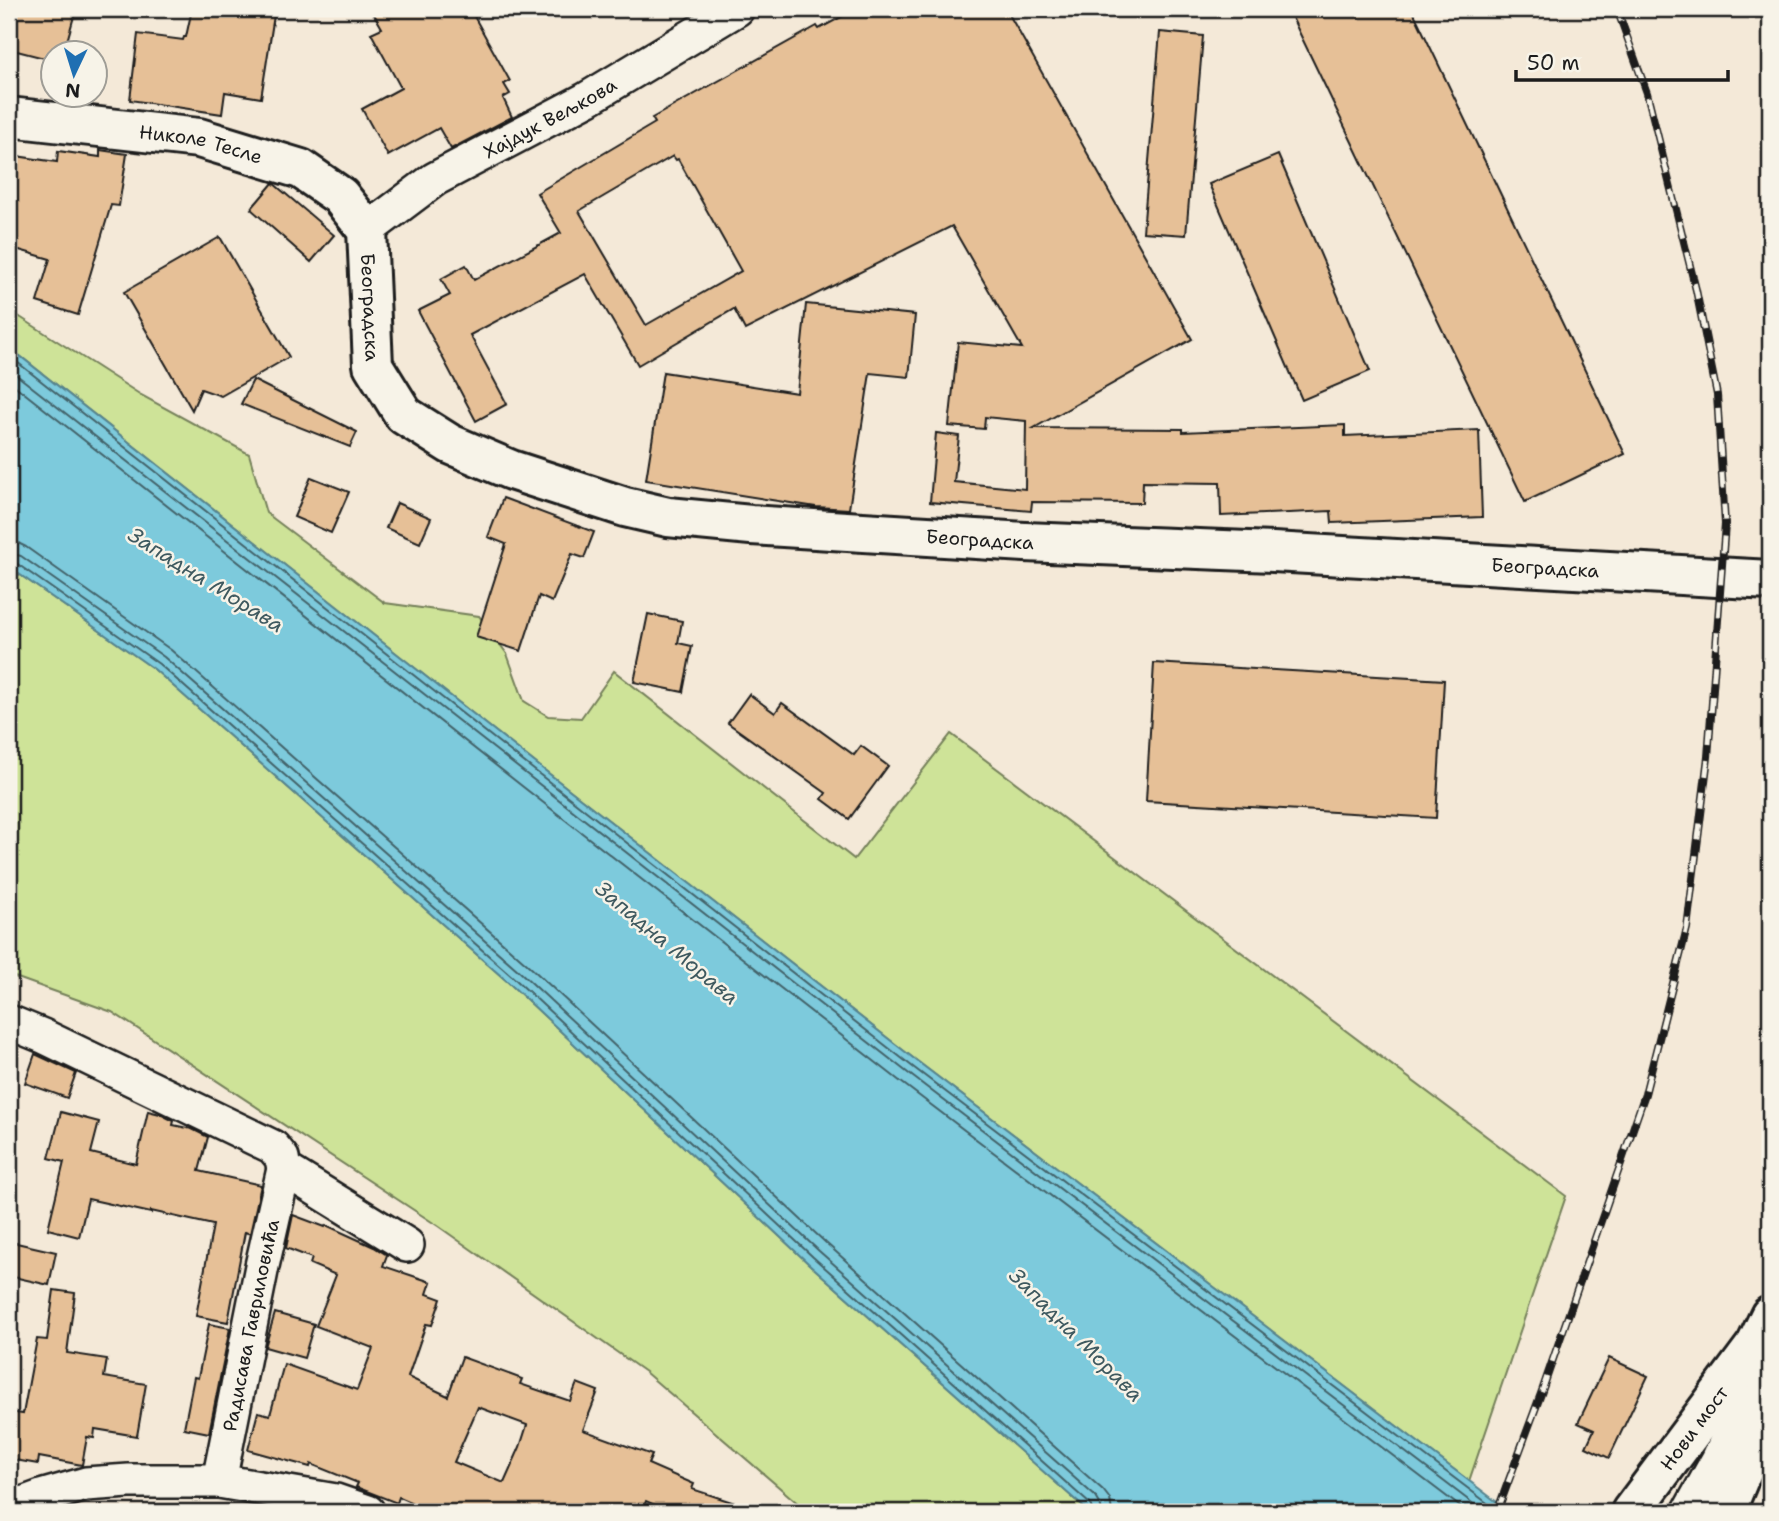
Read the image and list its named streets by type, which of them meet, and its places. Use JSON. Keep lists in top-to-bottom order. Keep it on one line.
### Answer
{"streets":{"street":["Хајдук Вељкова","Николе Тесле","Београдска","Радисава Гавриловића","Нови мост"]},"crossings":[["Хајдук Вељкова","Николе Тесле"],["Хајдук Вељкова","Београдска"],["Николе Тесле","Београдска"]],"water":["Западна Морава"],"scale_bar":"50 m","north":"bottom"}
